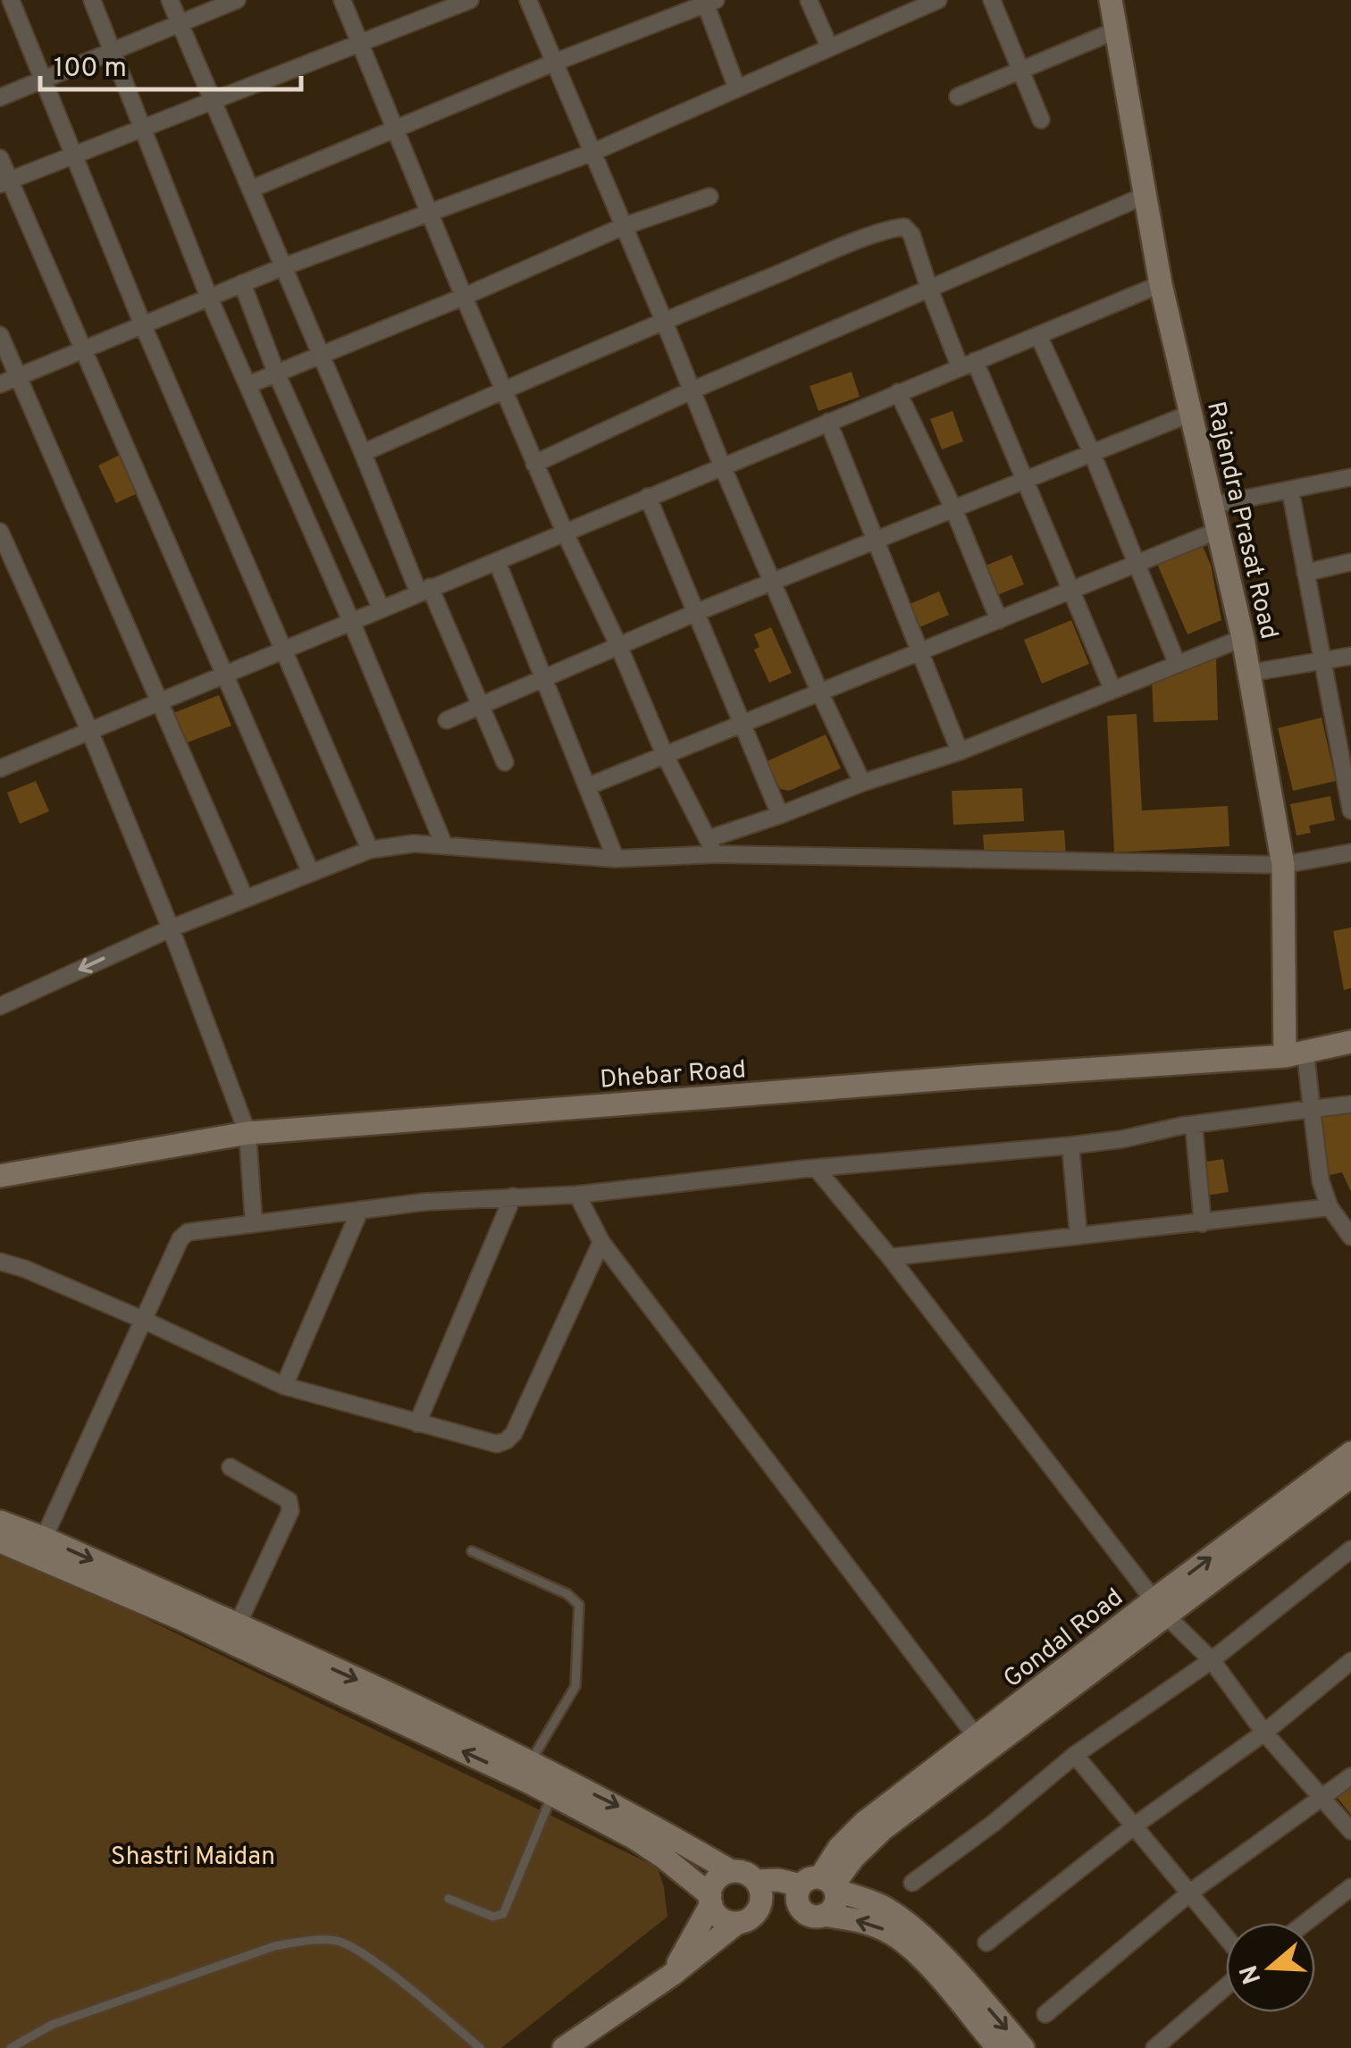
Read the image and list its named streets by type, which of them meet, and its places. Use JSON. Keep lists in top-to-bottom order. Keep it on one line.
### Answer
{"streets":{"main road":["Rajendra Prasat Road","Dhebar Road","Gondal Road"]},"crossings":[["Rajendra Prasat Road","Dhebar Road"]],"parks":["Shastri Maidan"],"scale_bar":"100 m","north":"left"}
